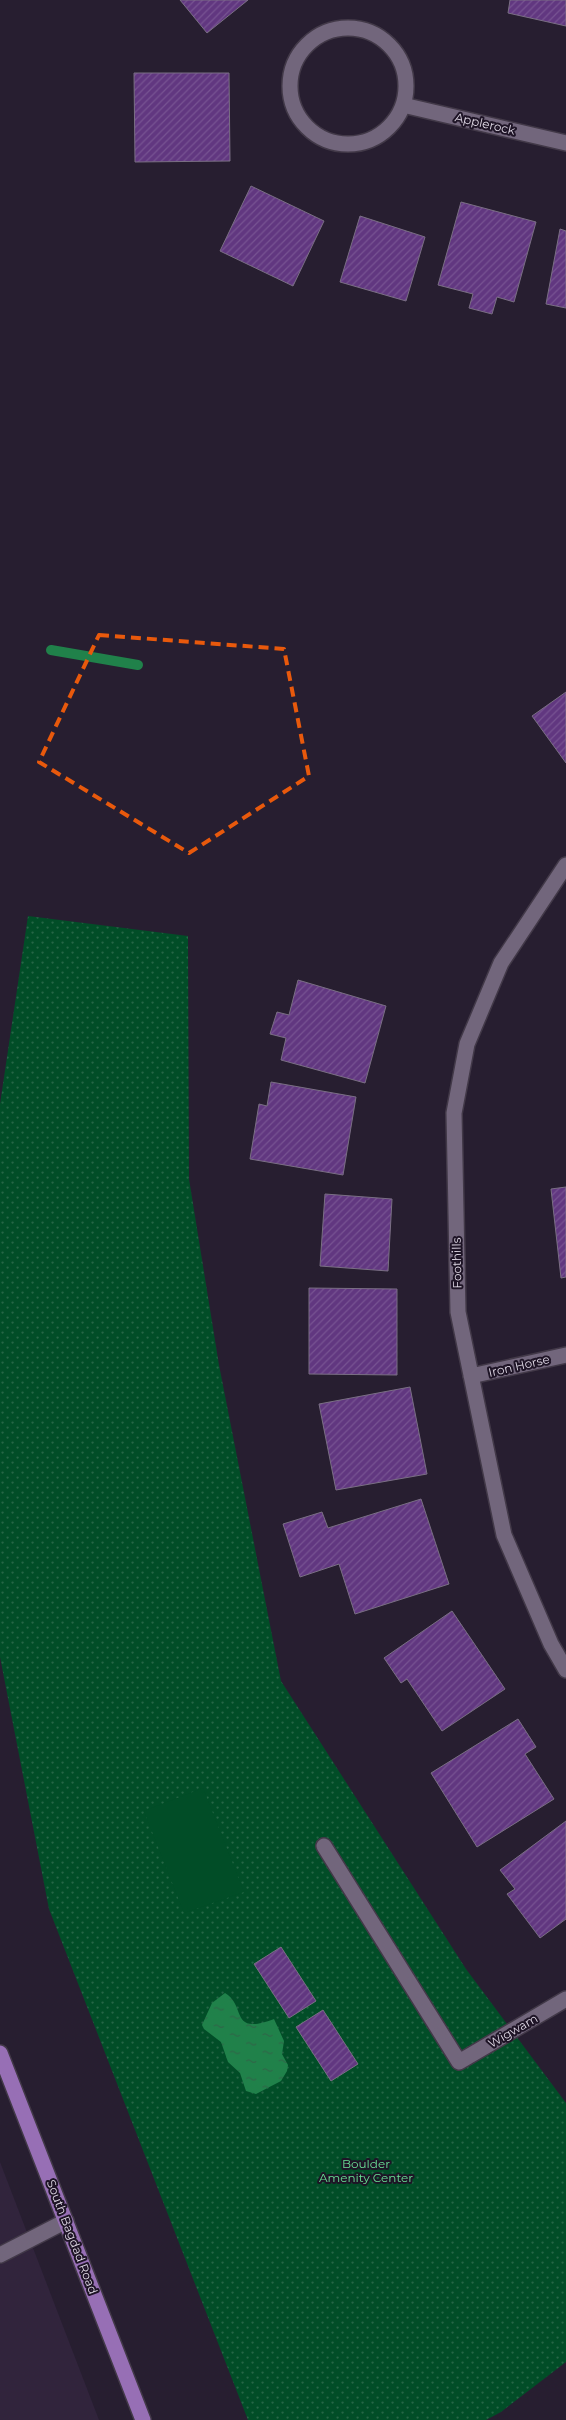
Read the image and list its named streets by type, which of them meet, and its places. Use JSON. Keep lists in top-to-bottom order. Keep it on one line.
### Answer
{"streets":{"main road":["South Bagdad Road"],"street":["Applerock","Foothills","Iron Horse","Wigwam"]},"crossings":[["Foothills","Iron Horse"]],"parks":["Boulder Amenity Center"]}
